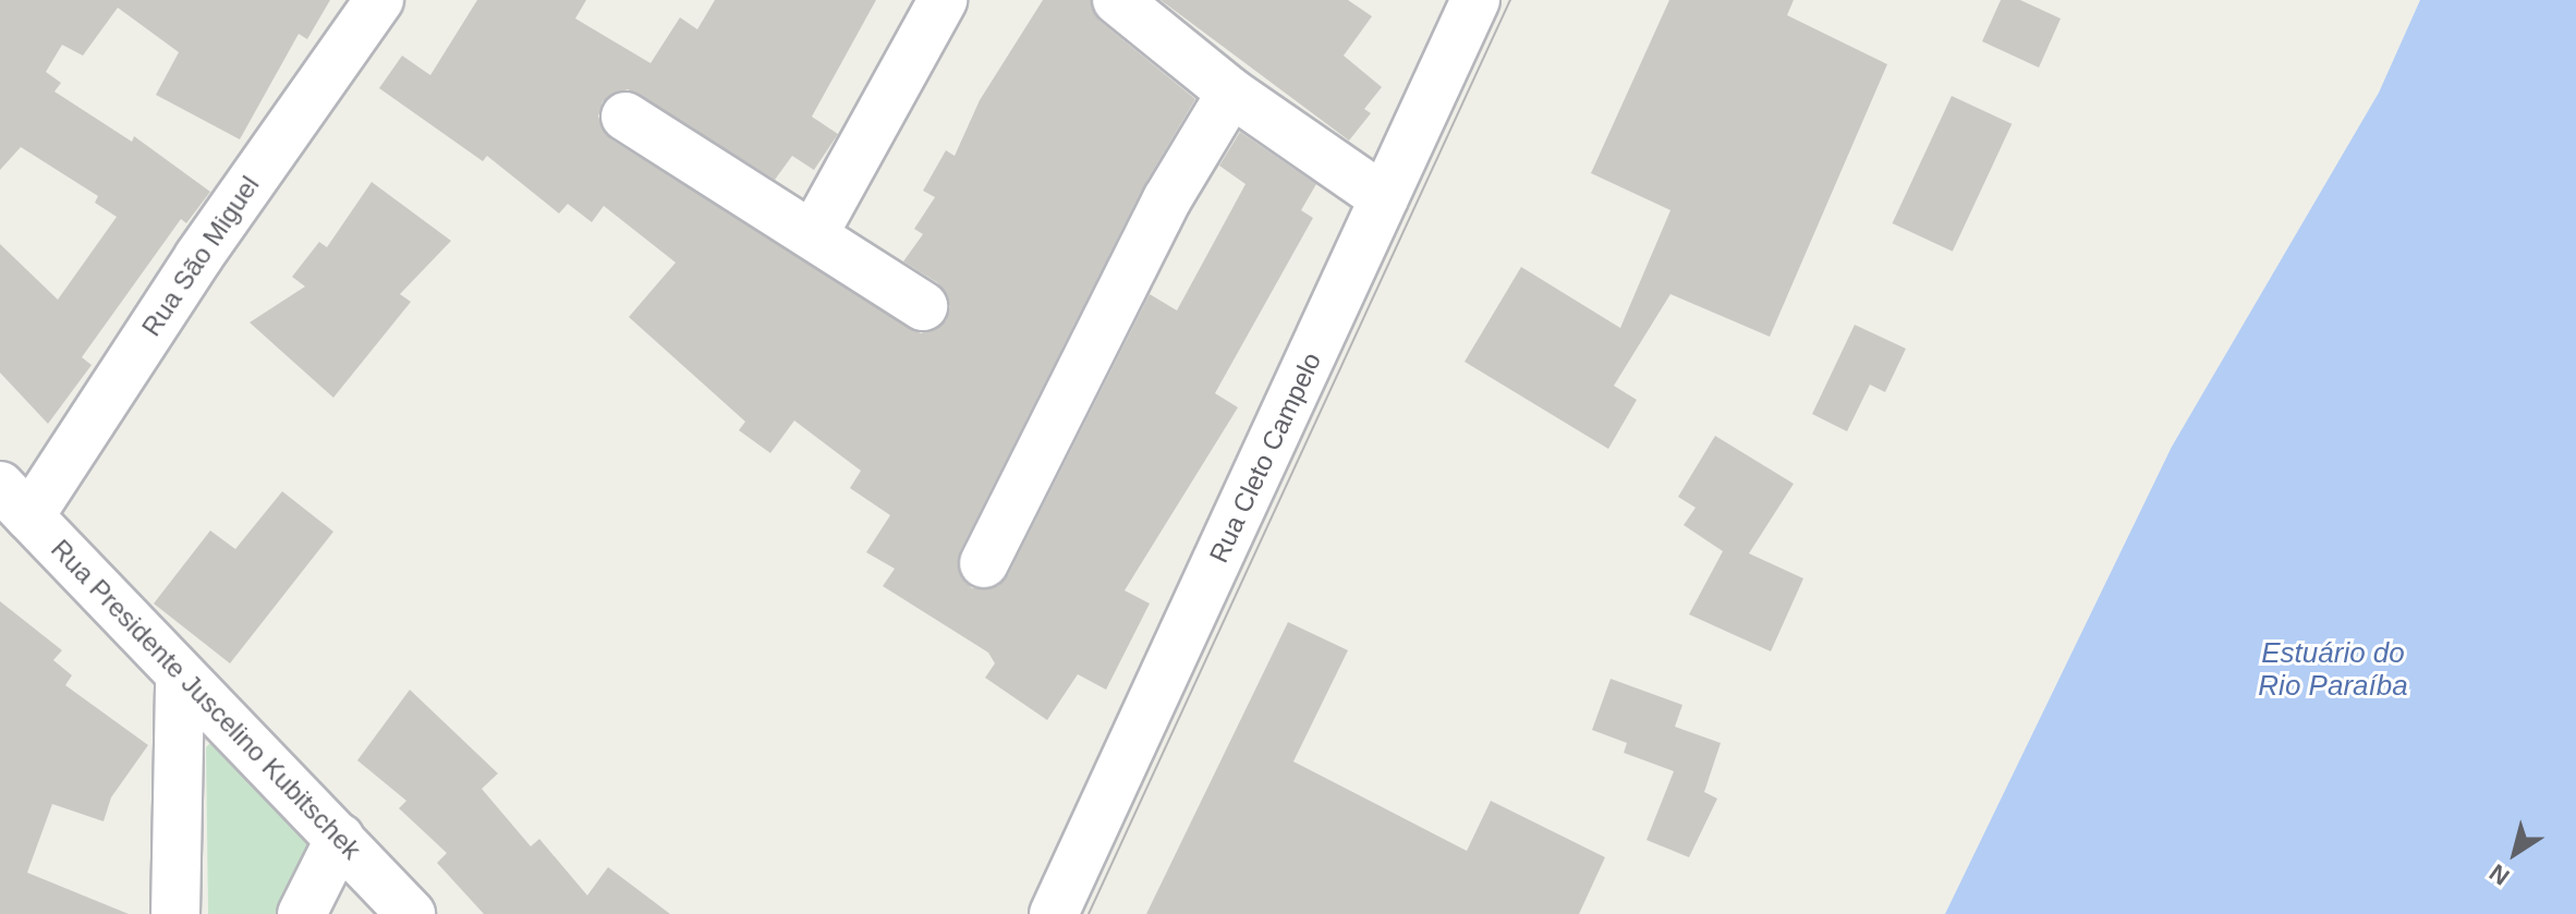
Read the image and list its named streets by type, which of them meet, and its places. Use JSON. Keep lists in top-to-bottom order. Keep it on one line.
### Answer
{"streets":{"street":["Rua São Miguel","Rua Cleto Campelo","Rua Presidente Juscelino Kubitschek"]},"crossings":[["Rua São Miguel","Rua Presidente Juscelino Kubitschek"]],"water":["Estuário do Rio Paraíba"],"north":"bottom left"}
